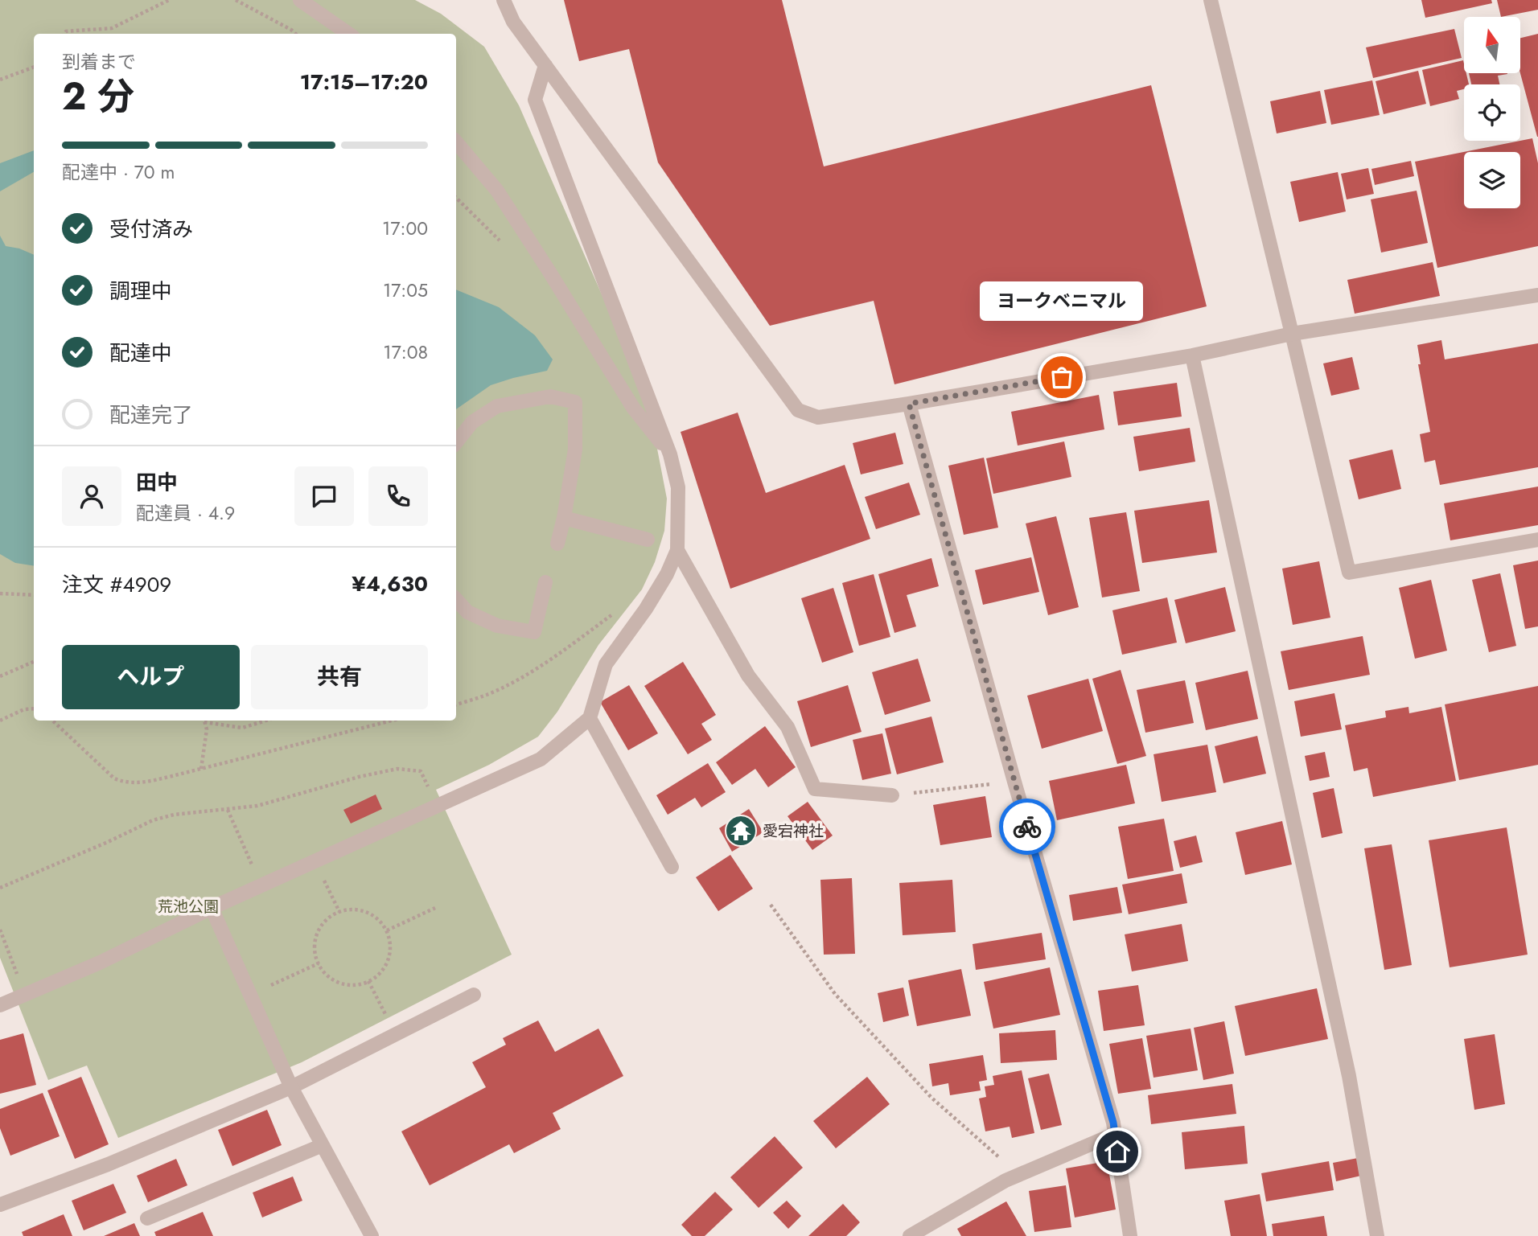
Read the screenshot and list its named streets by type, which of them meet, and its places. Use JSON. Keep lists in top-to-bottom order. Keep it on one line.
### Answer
{"parks":["荒池公園"],"places":{"other":["ヨークベニマル"],"temple":["愛宕神社"]},"north":"top","page":{"heading":["2 分","到着まで","17:15–17:20"],"panel":["田中","配達員 · 4.9","注文 #4909","¥4,630"],"bar":"配達中 · 70 m","list":[["受付済み","17:00"],["調理中","17:05"],["配達中","17:08"],"配達完了"],"bubble":"ヨークベニマル","buttons":["ヘルプ","共有"]}}
